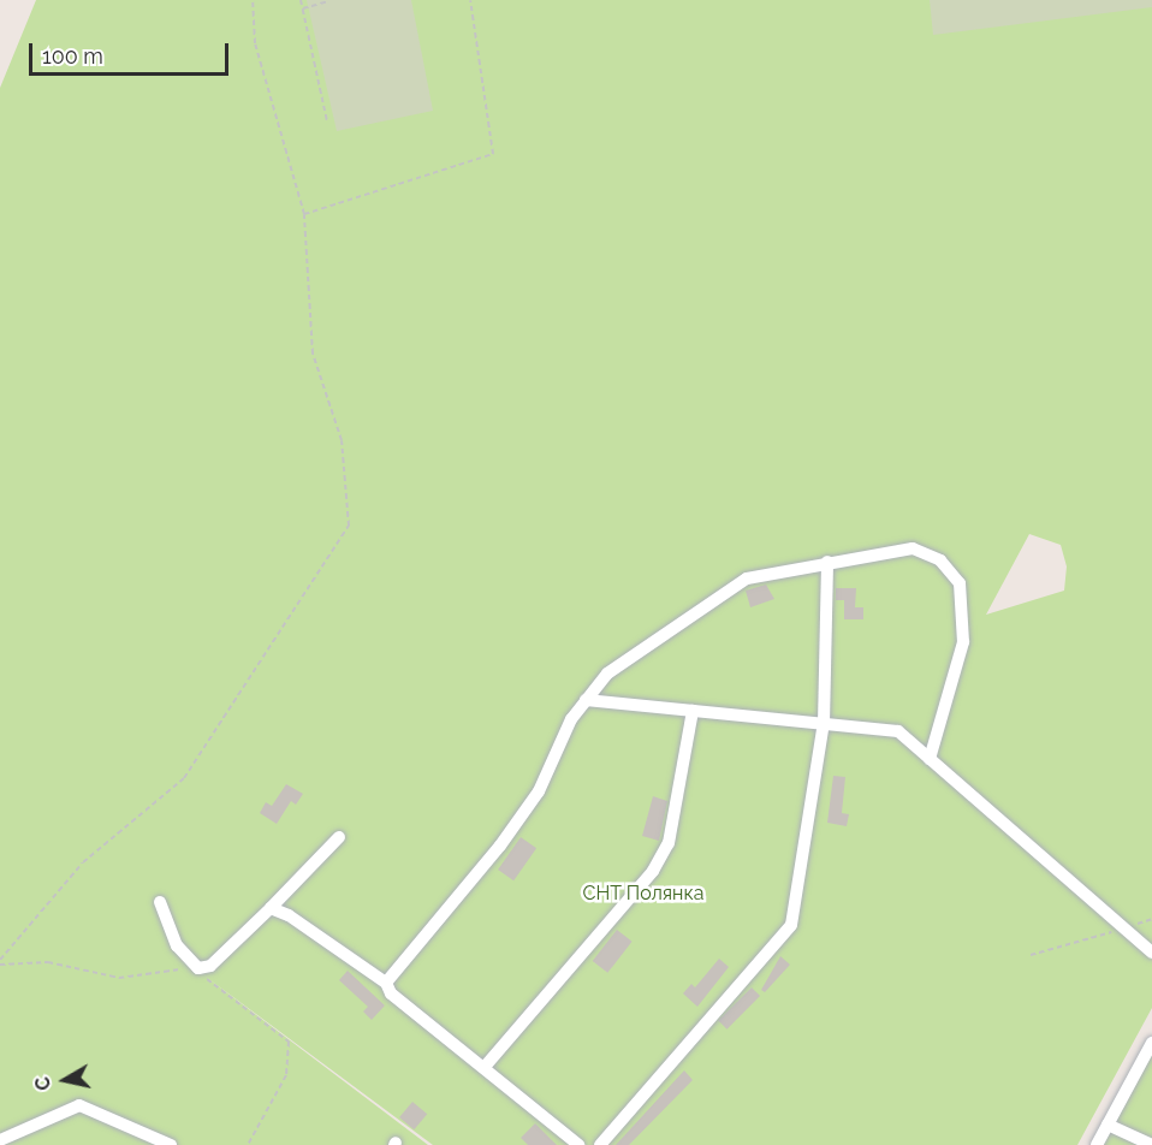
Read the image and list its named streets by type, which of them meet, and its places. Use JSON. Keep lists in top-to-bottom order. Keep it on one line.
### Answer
{"parks":["СНТ Полянка"],"scale_bar":"100 m","north":"left"}
